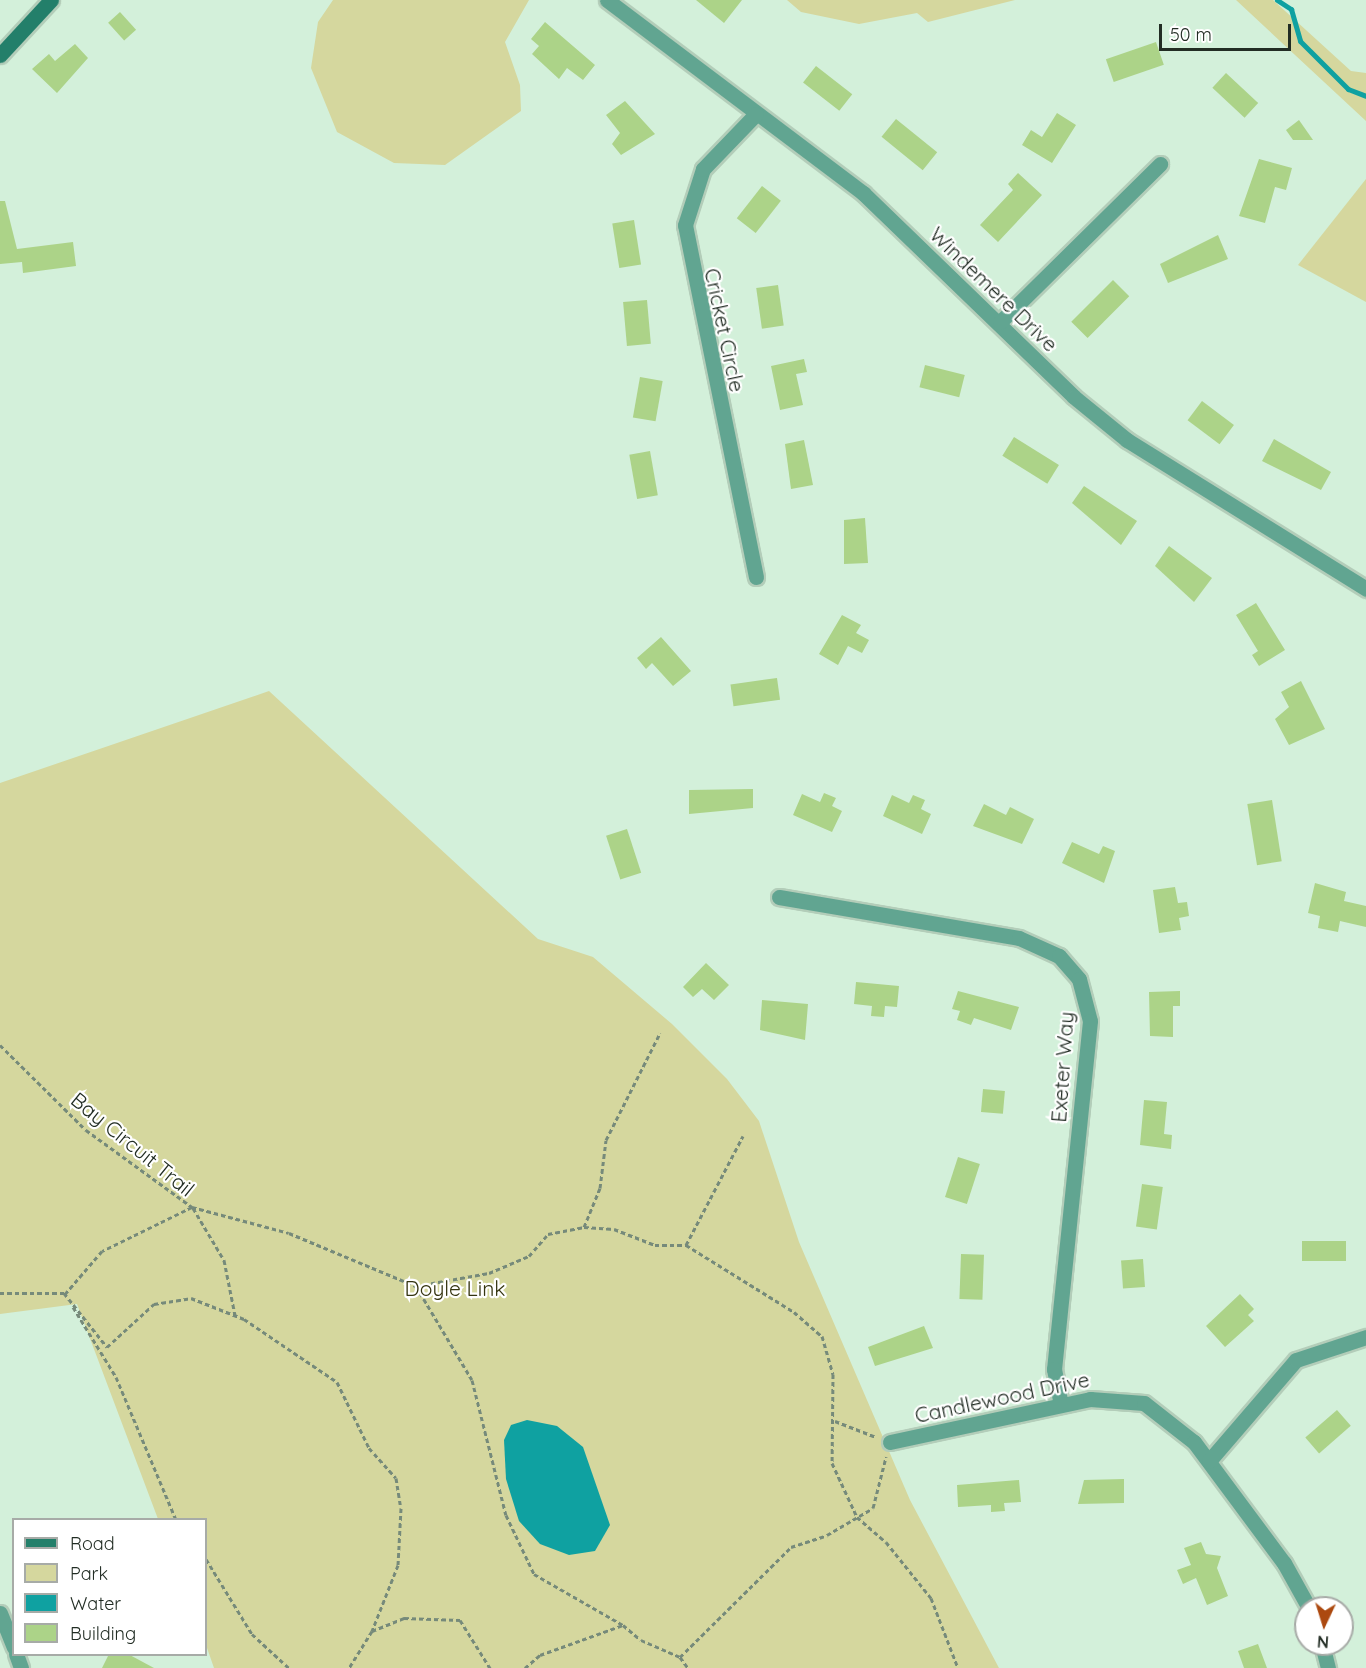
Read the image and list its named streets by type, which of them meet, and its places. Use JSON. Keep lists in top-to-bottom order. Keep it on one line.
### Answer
{"streets":{"street":["Windemere Drive","Cricket Circle","Exeter Way","Candlewood Drive"],"path":["Bay Circuit Trail"]},"crossings":[["Windemere Drive","Cricket Circle"],["Exeter Way","Candlewood Drive"]],"parks":["Doyle Link"],"legend":["Road","Park","Water","Building"],"scale_bar":"50 m","north":"bottom"}
